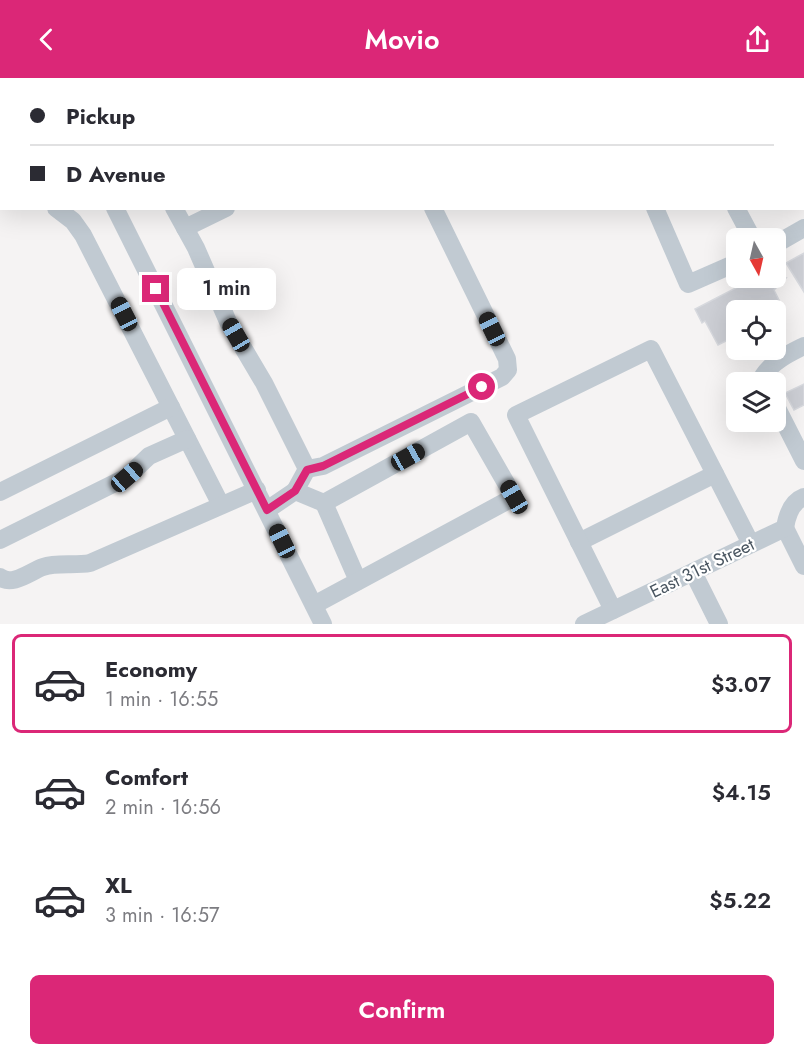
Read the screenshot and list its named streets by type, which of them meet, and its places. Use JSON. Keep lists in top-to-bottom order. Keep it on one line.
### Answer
{"streets":{"street":["East 31st Street"]},"north":"bottom","page":{"header":"Movio","banner":["Pickup","D Avenue"],"bubble":"1 min","list":[{"name":"Economy","note":"1 min · 16:55","value":"$3.07"},{"name":"Comfort","note":"2 min · 16:56","value":"$4.15"},{"name":"XL","note":"3 min · 16:57","value":"$5.22"}],"buttons":"Confirm"}}
